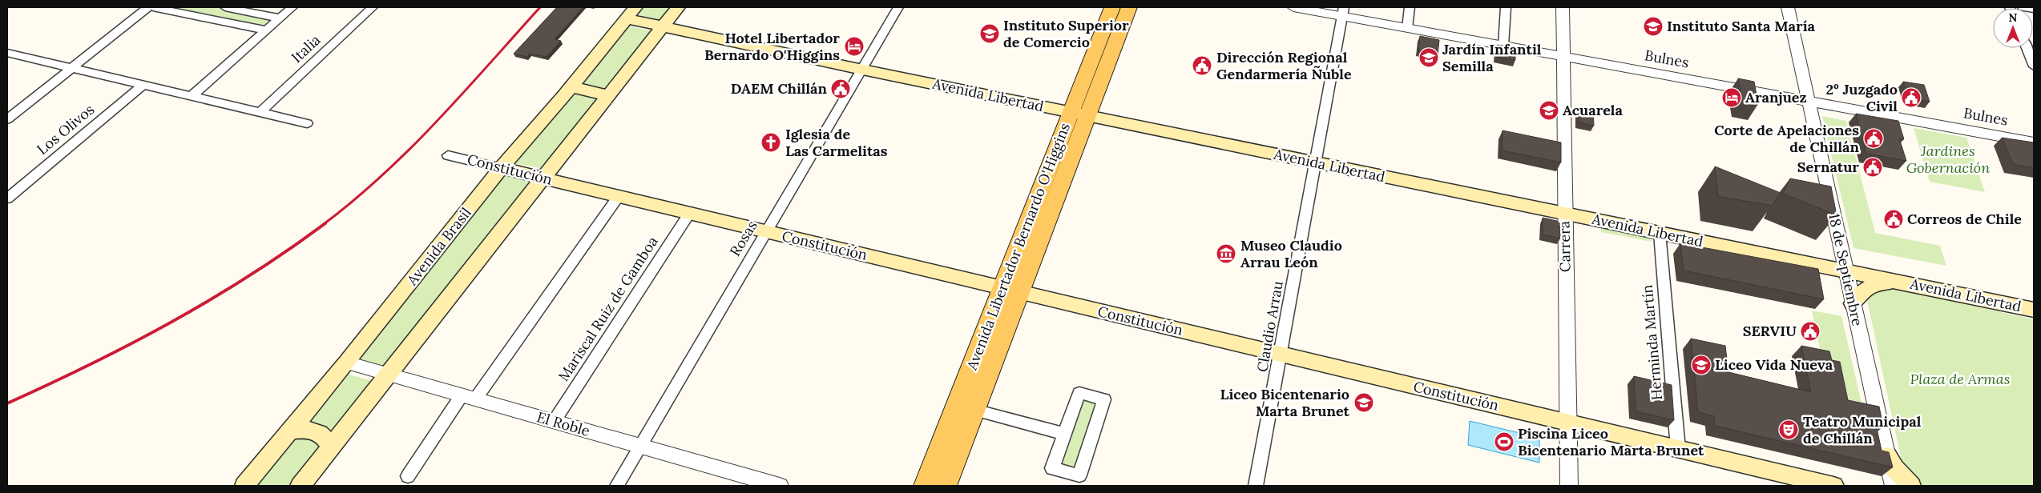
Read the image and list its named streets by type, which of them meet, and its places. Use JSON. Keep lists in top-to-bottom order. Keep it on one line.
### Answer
{"streets":{"main road":["Avenida Libertad","Constitución","Avenida Brasil","Avenida Libertador Bernardo O'Higgins"],"street":["Italia","Bulnes","Los Olivos","Rosas","Carrera","18 de Septiembre","Mariscal Ruiz de Gamboa","Claudio Arrau","Herminda Martín","El Roble"]},"crossings":[["Bulnes","Carrera"],["Bulnes","18 de Septiembre"],["Bulnes","Claudio Arrau"],["Avenida Libertad","Rosas"],["Avenida Libertad","Avenida Brasil"],["Avenida Libertad","Avenida Libertador Bernardo O'Higgins"],["Avenida Libertad","Carrera"],["Avenida Libertad","18 de Septiembre"],["Avenida Libertad","Claudio Arrau"],["Avenida Libertad","Herminda Martín"],["Constitución","Rosas"],["Constitución","Avenida Brasil"],["Constitución","Avenida Libertador Bernardo O'Higgins"],["Constitución","Carrera"],["Constitución","Mariscal Ruiz de Gamboa"],["Constitución","Claudio Arrau"],["Constitución","Herminda Martín"],["Rosas","El Roble"],["Avenida Brasil","El Roble"],["Mariscal Ruiz de Gamboa","El Roble"]],"parks":["Jardines Gobernación","Plaza de Armas"],"places":{"school or university":["Instituto Santa María","Instituto Superior de Comercio","Jardín Infantil Semilla","Acuarela","Liceo Vida Nueva","Liceo Bicentenario Marta Brunet"],"hotel":["Hotel Libertador Bernardo O'Higgins","Aranjuez"],"public building":["Dirección Regional Gendarmería Ñuble","DAEM Chillán","2º Juzgado Civil","Corte de Apelaciones de Chillán","Sernatur","Correos de Chile","SERVIU"],"church":["Iglesia de Las Carmelitas"],"museum":["Museo Claudio Arrau León"],"theatre":["Teatro Municipal de Chillán"],"sports":["Piscina Liceo Bicentenario Marta Brunet"]},"north":"top"}
